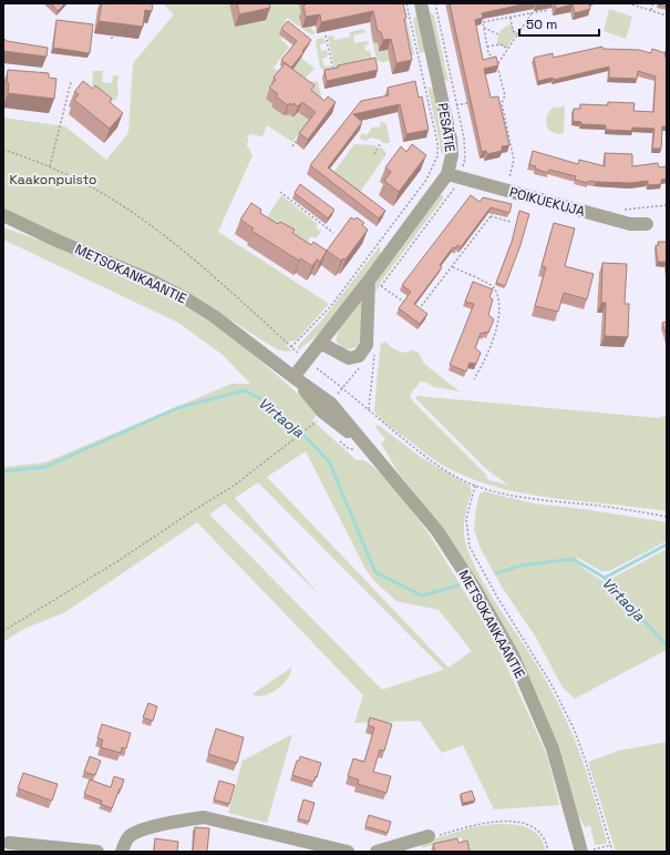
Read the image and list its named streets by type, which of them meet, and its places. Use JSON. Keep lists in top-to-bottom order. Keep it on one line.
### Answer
{"streets":{"street":["PESÄTIE","POIKUEKUJA","METSOKANKAANTIE"]},"crossings":[["PESÄTIE","POIKUEKUJA"],["PESÄTIE","METSOKANKAANTIE"]],"water":["Virtaoja"],"parks":["Kaakonpuisto"],"scale_bar":"50 m"}
